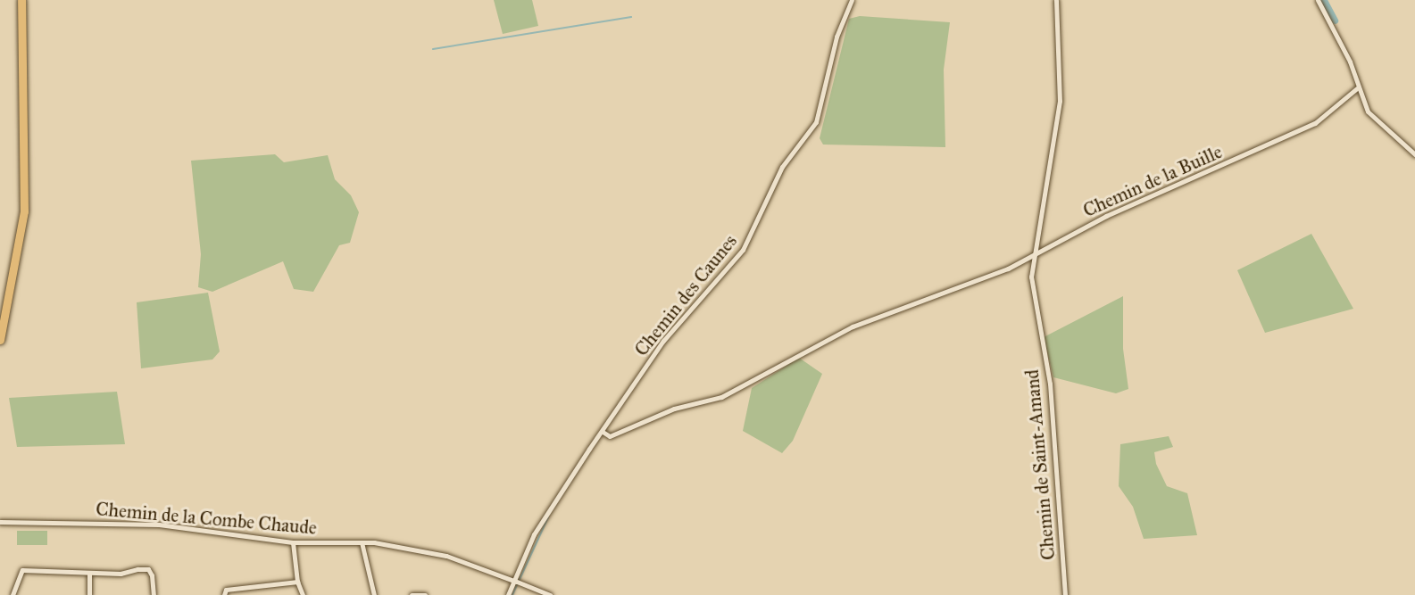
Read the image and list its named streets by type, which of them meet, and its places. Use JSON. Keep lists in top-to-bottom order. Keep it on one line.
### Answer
{"streets":{"street":["Chemin de la Buille","Chemin des Caunes","Chemin de Saint-Amand","Chemin de la Combe Chaude"]},"crossings":[["Chemin de la Buille","Chemin des Caunes"],["Chemin de la Buille","Chemin de Saint-Amand"],["Chemin des Caunes","Chemin de la Combe Chaude"]]}
